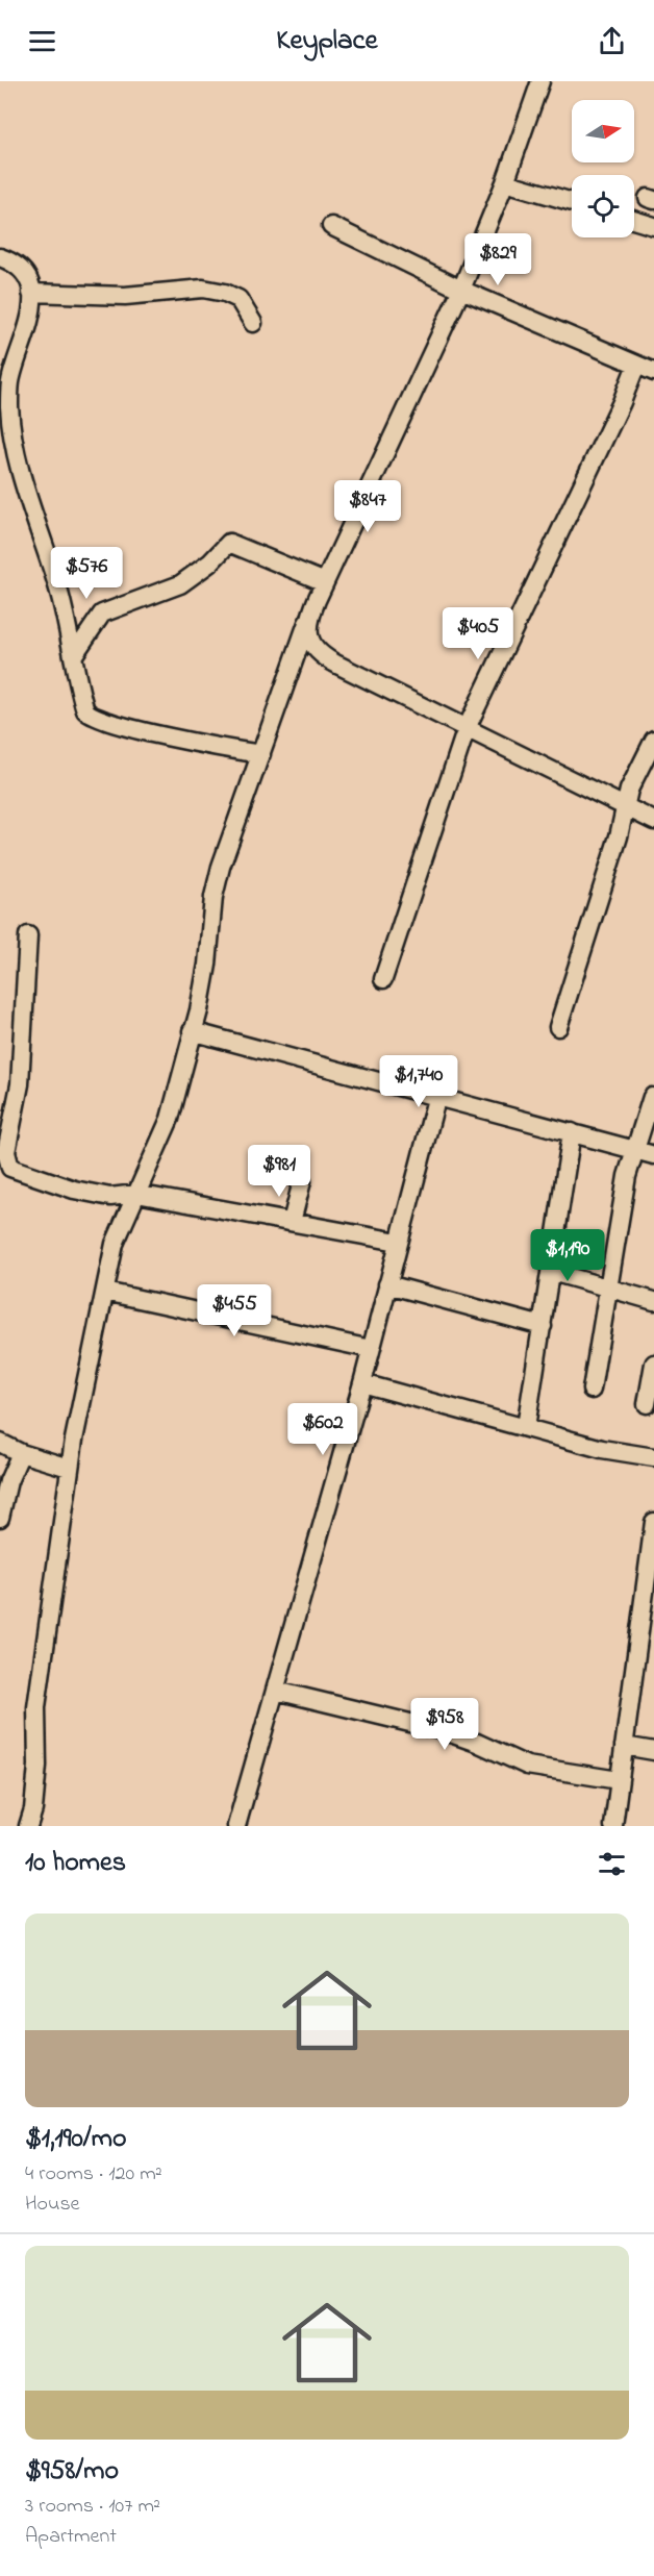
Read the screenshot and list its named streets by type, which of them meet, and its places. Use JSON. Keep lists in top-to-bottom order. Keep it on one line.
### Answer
{"north":"right","page":{"header":"Keyplace","price":["$829","$847","$576","$405","$1,740","$981","$1,190","$455","$602","$958"],"heading":"10 homes","list":[{"name":"$1,190/mo","note":"4 rooms · 120 m² · House"},{"name":"$958/mo","note":"3 rooms · 107 m² · Apartment"}]}}
